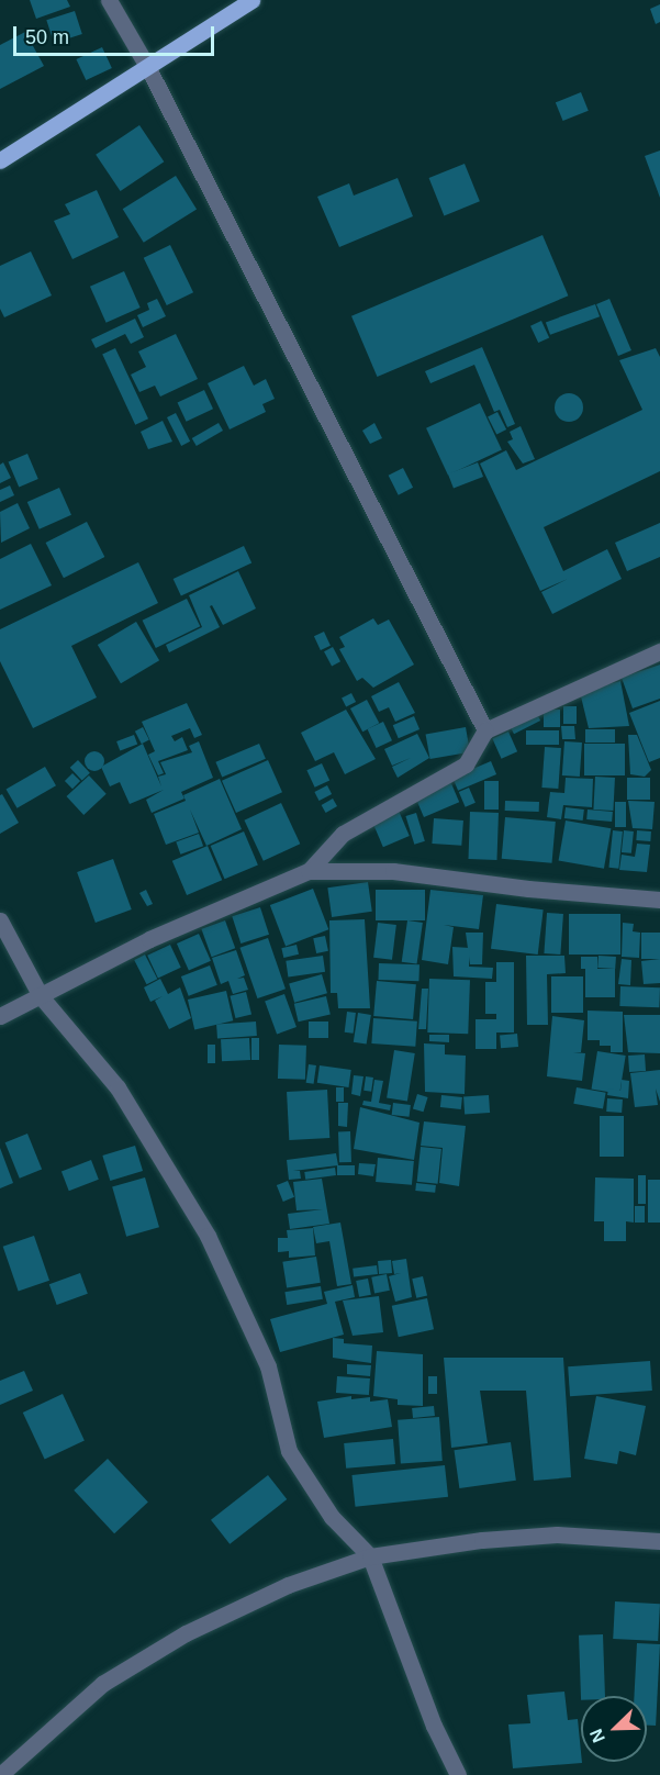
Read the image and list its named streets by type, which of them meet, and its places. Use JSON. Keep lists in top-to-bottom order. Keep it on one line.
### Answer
{"scale_bar":"50 m","north":"bottom left"}
